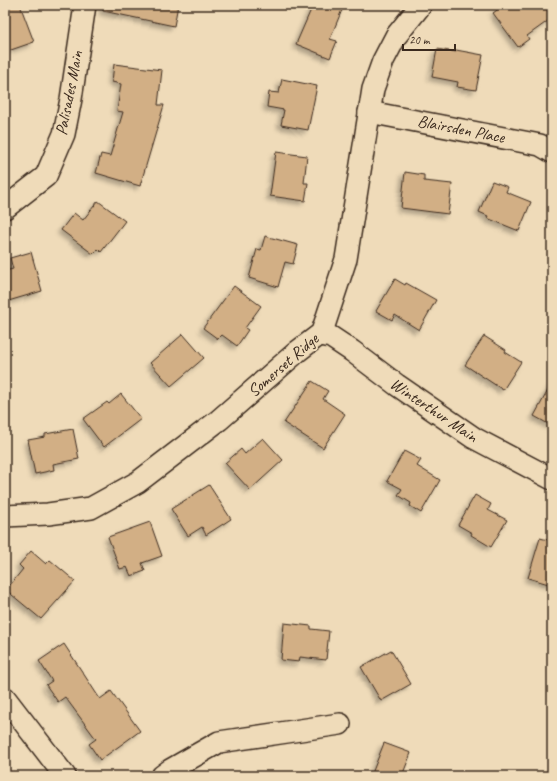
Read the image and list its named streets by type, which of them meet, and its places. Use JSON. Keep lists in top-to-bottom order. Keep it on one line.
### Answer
{"streets":{"street":["Palisades Main","Blairsden Place","Somerset Ridge","Winterthur Main"]},"crossings":[["Blairsden Place","Somerset Ridge"],["Somerset Ridge","Winterthur Main"]],"scale_bar":"20 m"}
